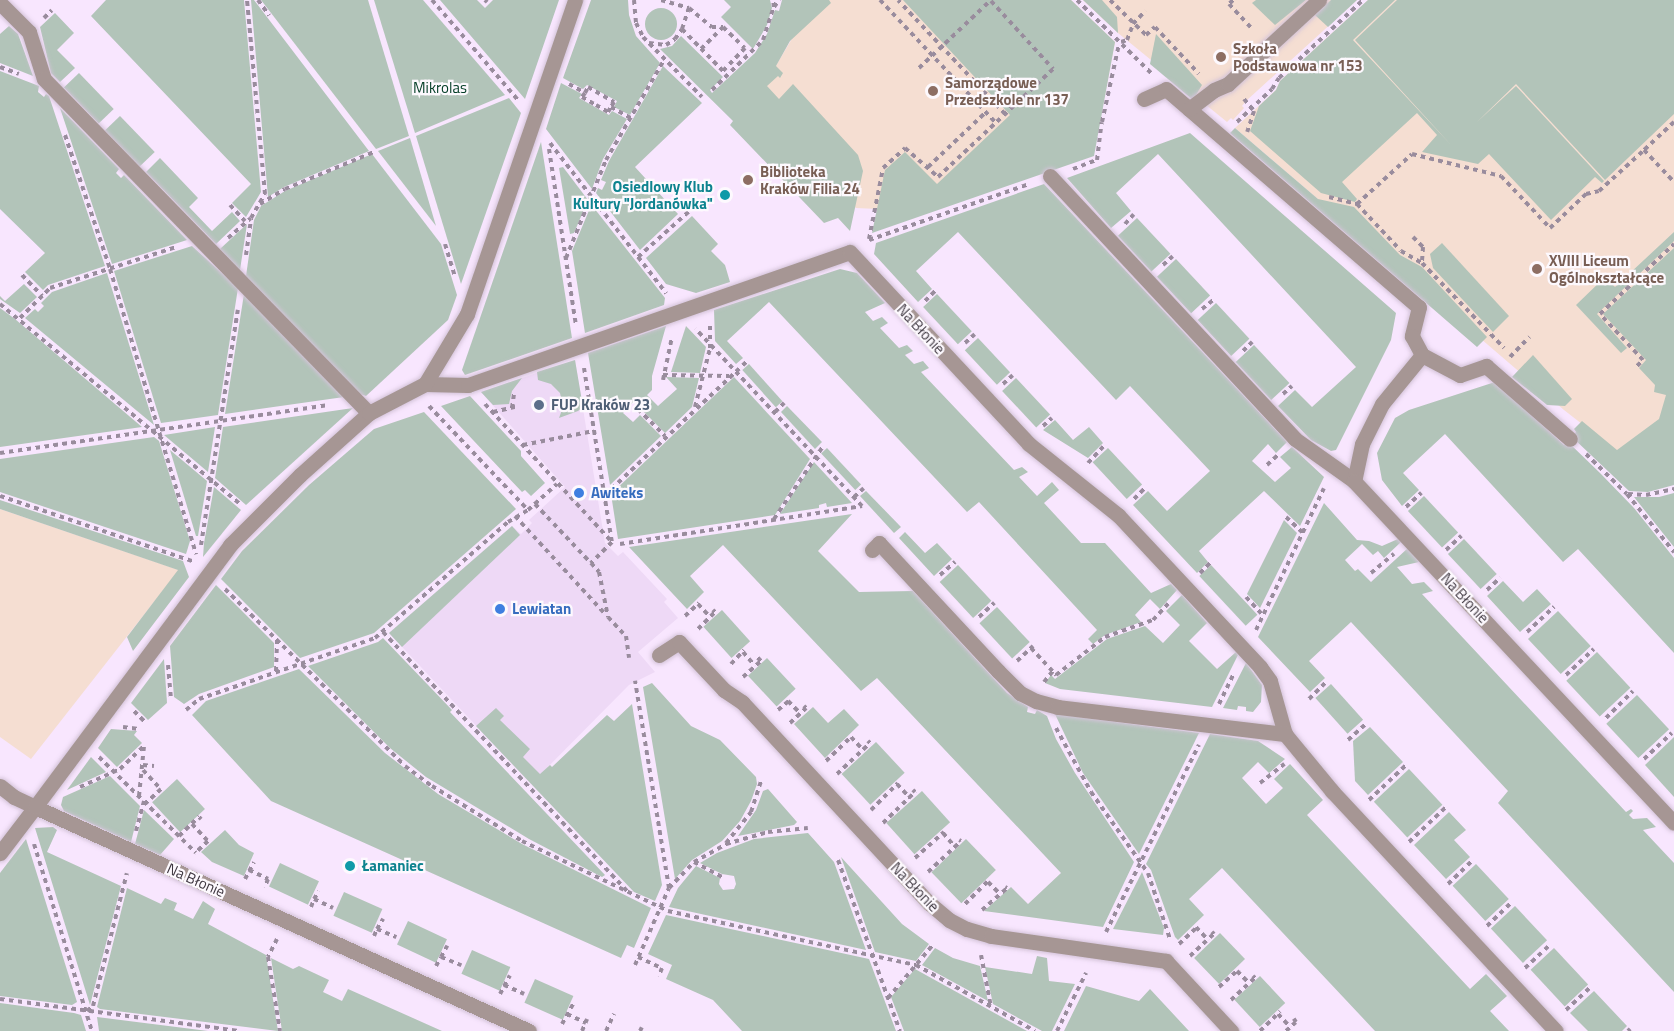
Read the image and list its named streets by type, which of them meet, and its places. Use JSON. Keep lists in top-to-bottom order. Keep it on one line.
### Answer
{"streets":{"street":["Na Błonie"]},"parks":["Mikrolas"],"places":["Szkoła Podstawowa nr 153","Samorządowe Przedszkole nr 137","Biblioteka Kraków Filia 24","Osiedlowy Klub Kultury \"Jordanówka\"","XVIII Liceum Ogólnokształcące","FUP Kraków 23","Awiteks","Lewiatan","Łamaniec"]}
